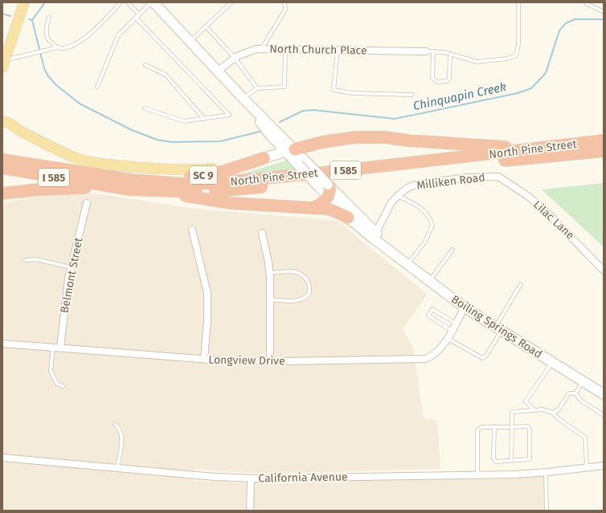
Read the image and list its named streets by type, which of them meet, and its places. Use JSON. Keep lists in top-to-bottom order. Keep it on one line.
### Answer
{"streets":{"highway":["North Pine Street","I 585","SC 9"],"main road":["Boiling Springs Road"],"street":["North Church Place","Milliken Road","Lilac Lane","Belmont Street","Longview Drive","California Avenue"]},"crossings":[["North Pine Street","SC 9"],["SC 9","Boiling Springs Road"],["Milliken Road","Lilac Lane"],["Milliken Road","Boiling Springs Road"],["Belmont Street","Longview Drive"],["Boiling Springs Road","Longview Drive"]],"water":["Chinquapin Creek"]}
